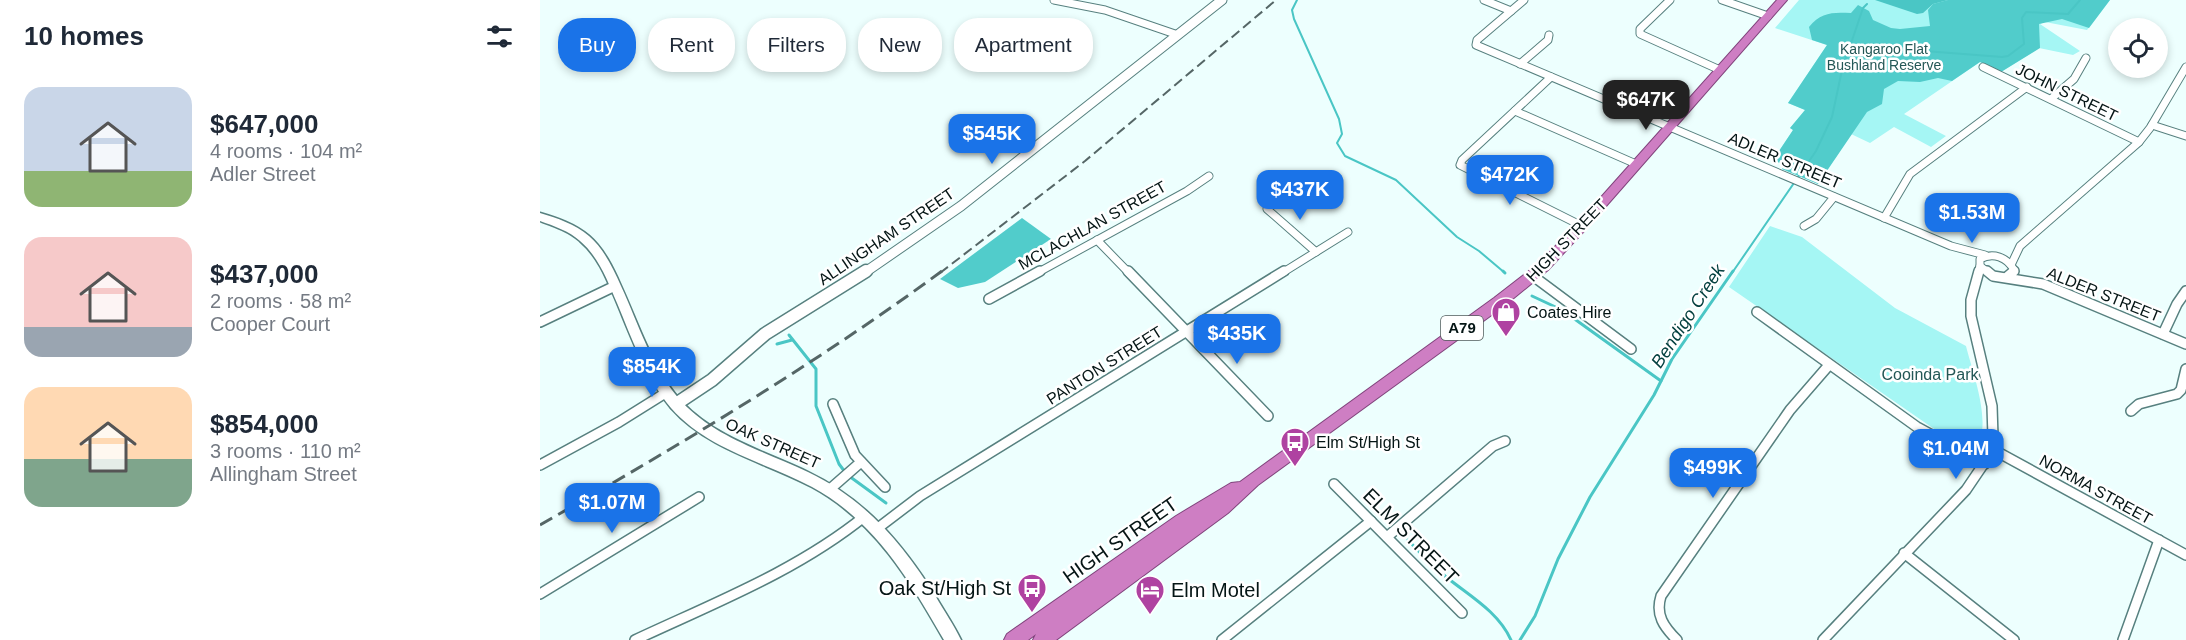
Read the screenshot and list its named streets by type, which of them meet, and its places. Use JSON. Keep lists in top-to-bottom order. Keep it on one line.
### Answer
{"streets":{"highway":["HIGH STREET","A79"],"main road":["OAK STREET"],"street":["JOHN STREET","ADLER STREET","MCLACHLAN STREET","ALLINGHAM STREET","ALDER STREET","PANTON STREET","NORMA STREET","ELM STREET"]},"crossings":[["ADLER STREET","HIGH STREET"],["ADLER STREET","ALDER STREET"],["ALLINGHAM STREET","OAK STREET"],["PANTON STREET","OAK STREET"]],"water":["Bendigo Creek"],"parks":["Kangaroo Flat Bushland Reserve","Cooinda Park"],"places":{"shop":["Coates Hire"],"bus stop":["Elm St/High St","Oak St/High St"],"hotel":["Elm Motel"]},"page":{"heading":"10 homes","chip":["Buy","Rent","Filters","New","Apartment"],"list":[{"name":"$647,000","note":"4 rooms · 104 m² · Adler Street"},{"name":"$437,000","note":"2 rooms · 58 m² · Cooper Court"},{"name":"$854,000","note":"3 rooms · 110 m² · Allingham Street"}],"price":["$647K","$545K","$472K","$437K","$1.53M","$435K","$854K","$1.04M","$499K","$1.07M"]}}
